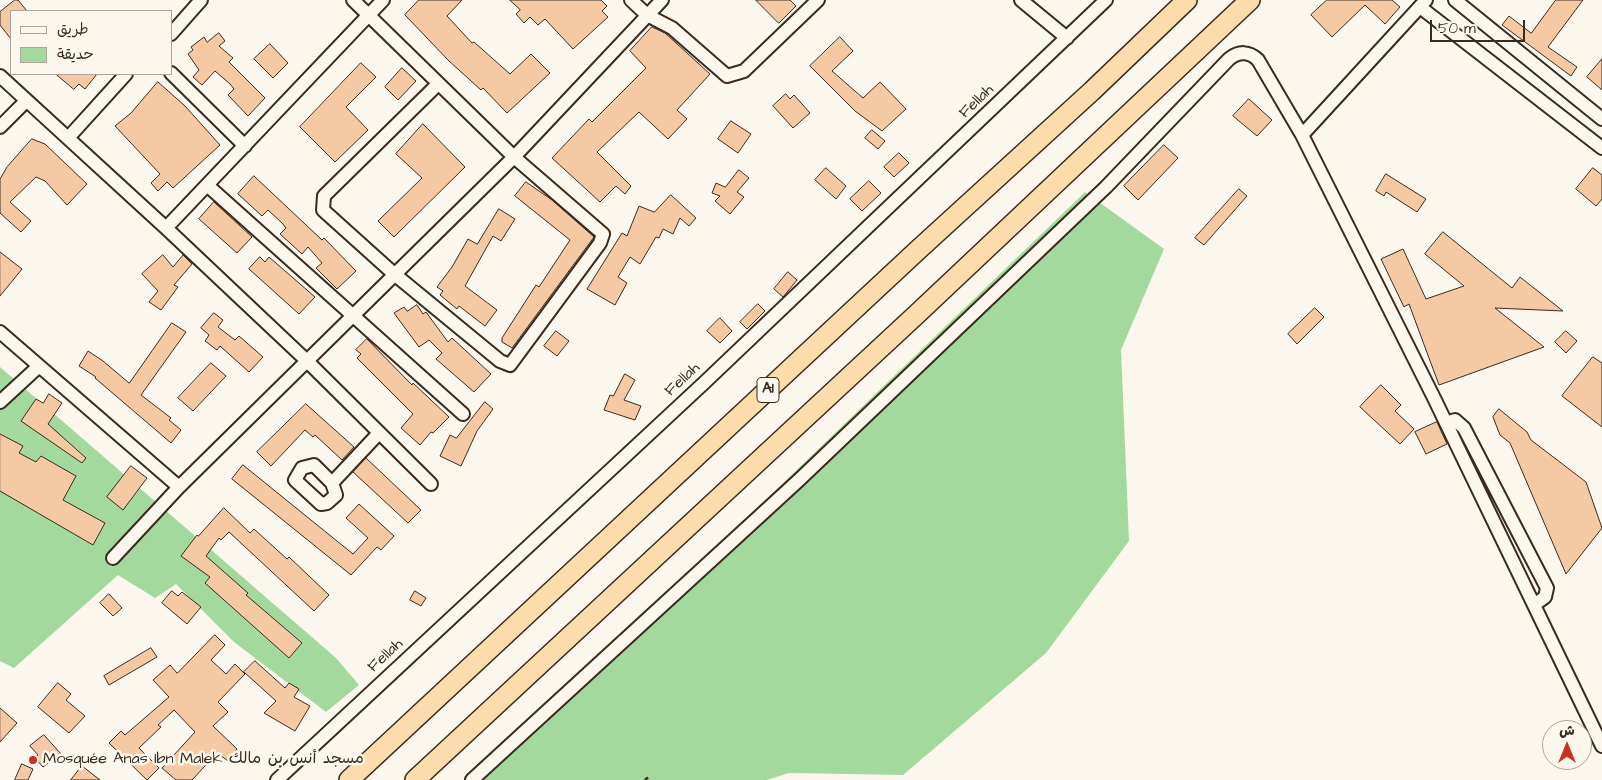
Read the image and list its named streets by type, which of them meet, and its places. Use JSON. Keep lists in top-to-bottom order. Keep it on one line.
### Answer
{"streets":{"highway":["A1"],"street":["Fellah"]},"places":["Mosquée Anas Ibn Malek مسجد أنس بن مالك"],"legend":["طريق","حديقة"],"scale_bar":"50 m","north":"top"}
